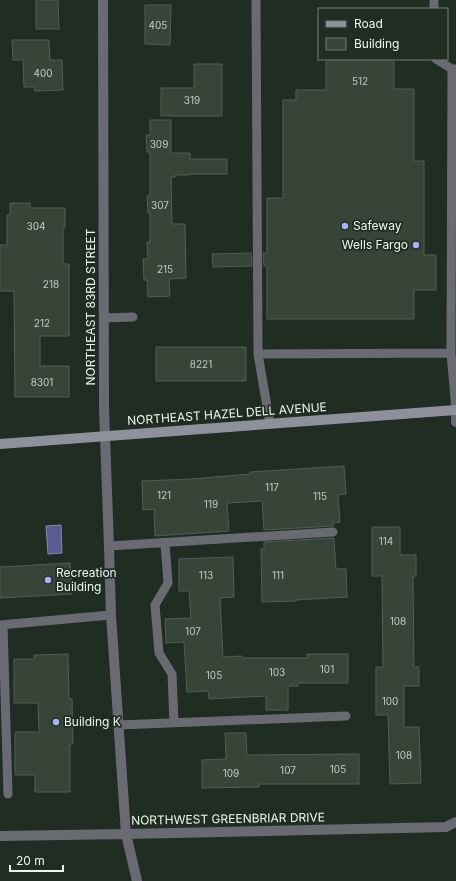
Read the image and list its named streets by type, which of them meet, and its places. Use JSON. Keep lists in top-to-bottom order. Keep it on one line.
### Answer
{"streets":{"main road":["NORTHEAST HAZEL DELL AVENUE"],"street":["NORTHEAST 83RD STREET","NORTHWEST GREENBRIAR DRIVE"]},"crossings":[["NORTHEAST 83RD STREET","NORTHEAST HAZEL DELL AVENUE"],["NORTHEAST 83RD STREET","NORTHWEST GREENBRIAR DRIVE"]],"places":["Safeway","Wells Fargo","Recreation Building","Building K"],"house_numbers":["405","400","512","319","309","307","304","215","218","212","8221","8301","117","121","115","119","114","113","111","108","107","101","103","105","100","108","105","107","109"],"legend":["Road","Building"],"scale_bar":"20 m"}
